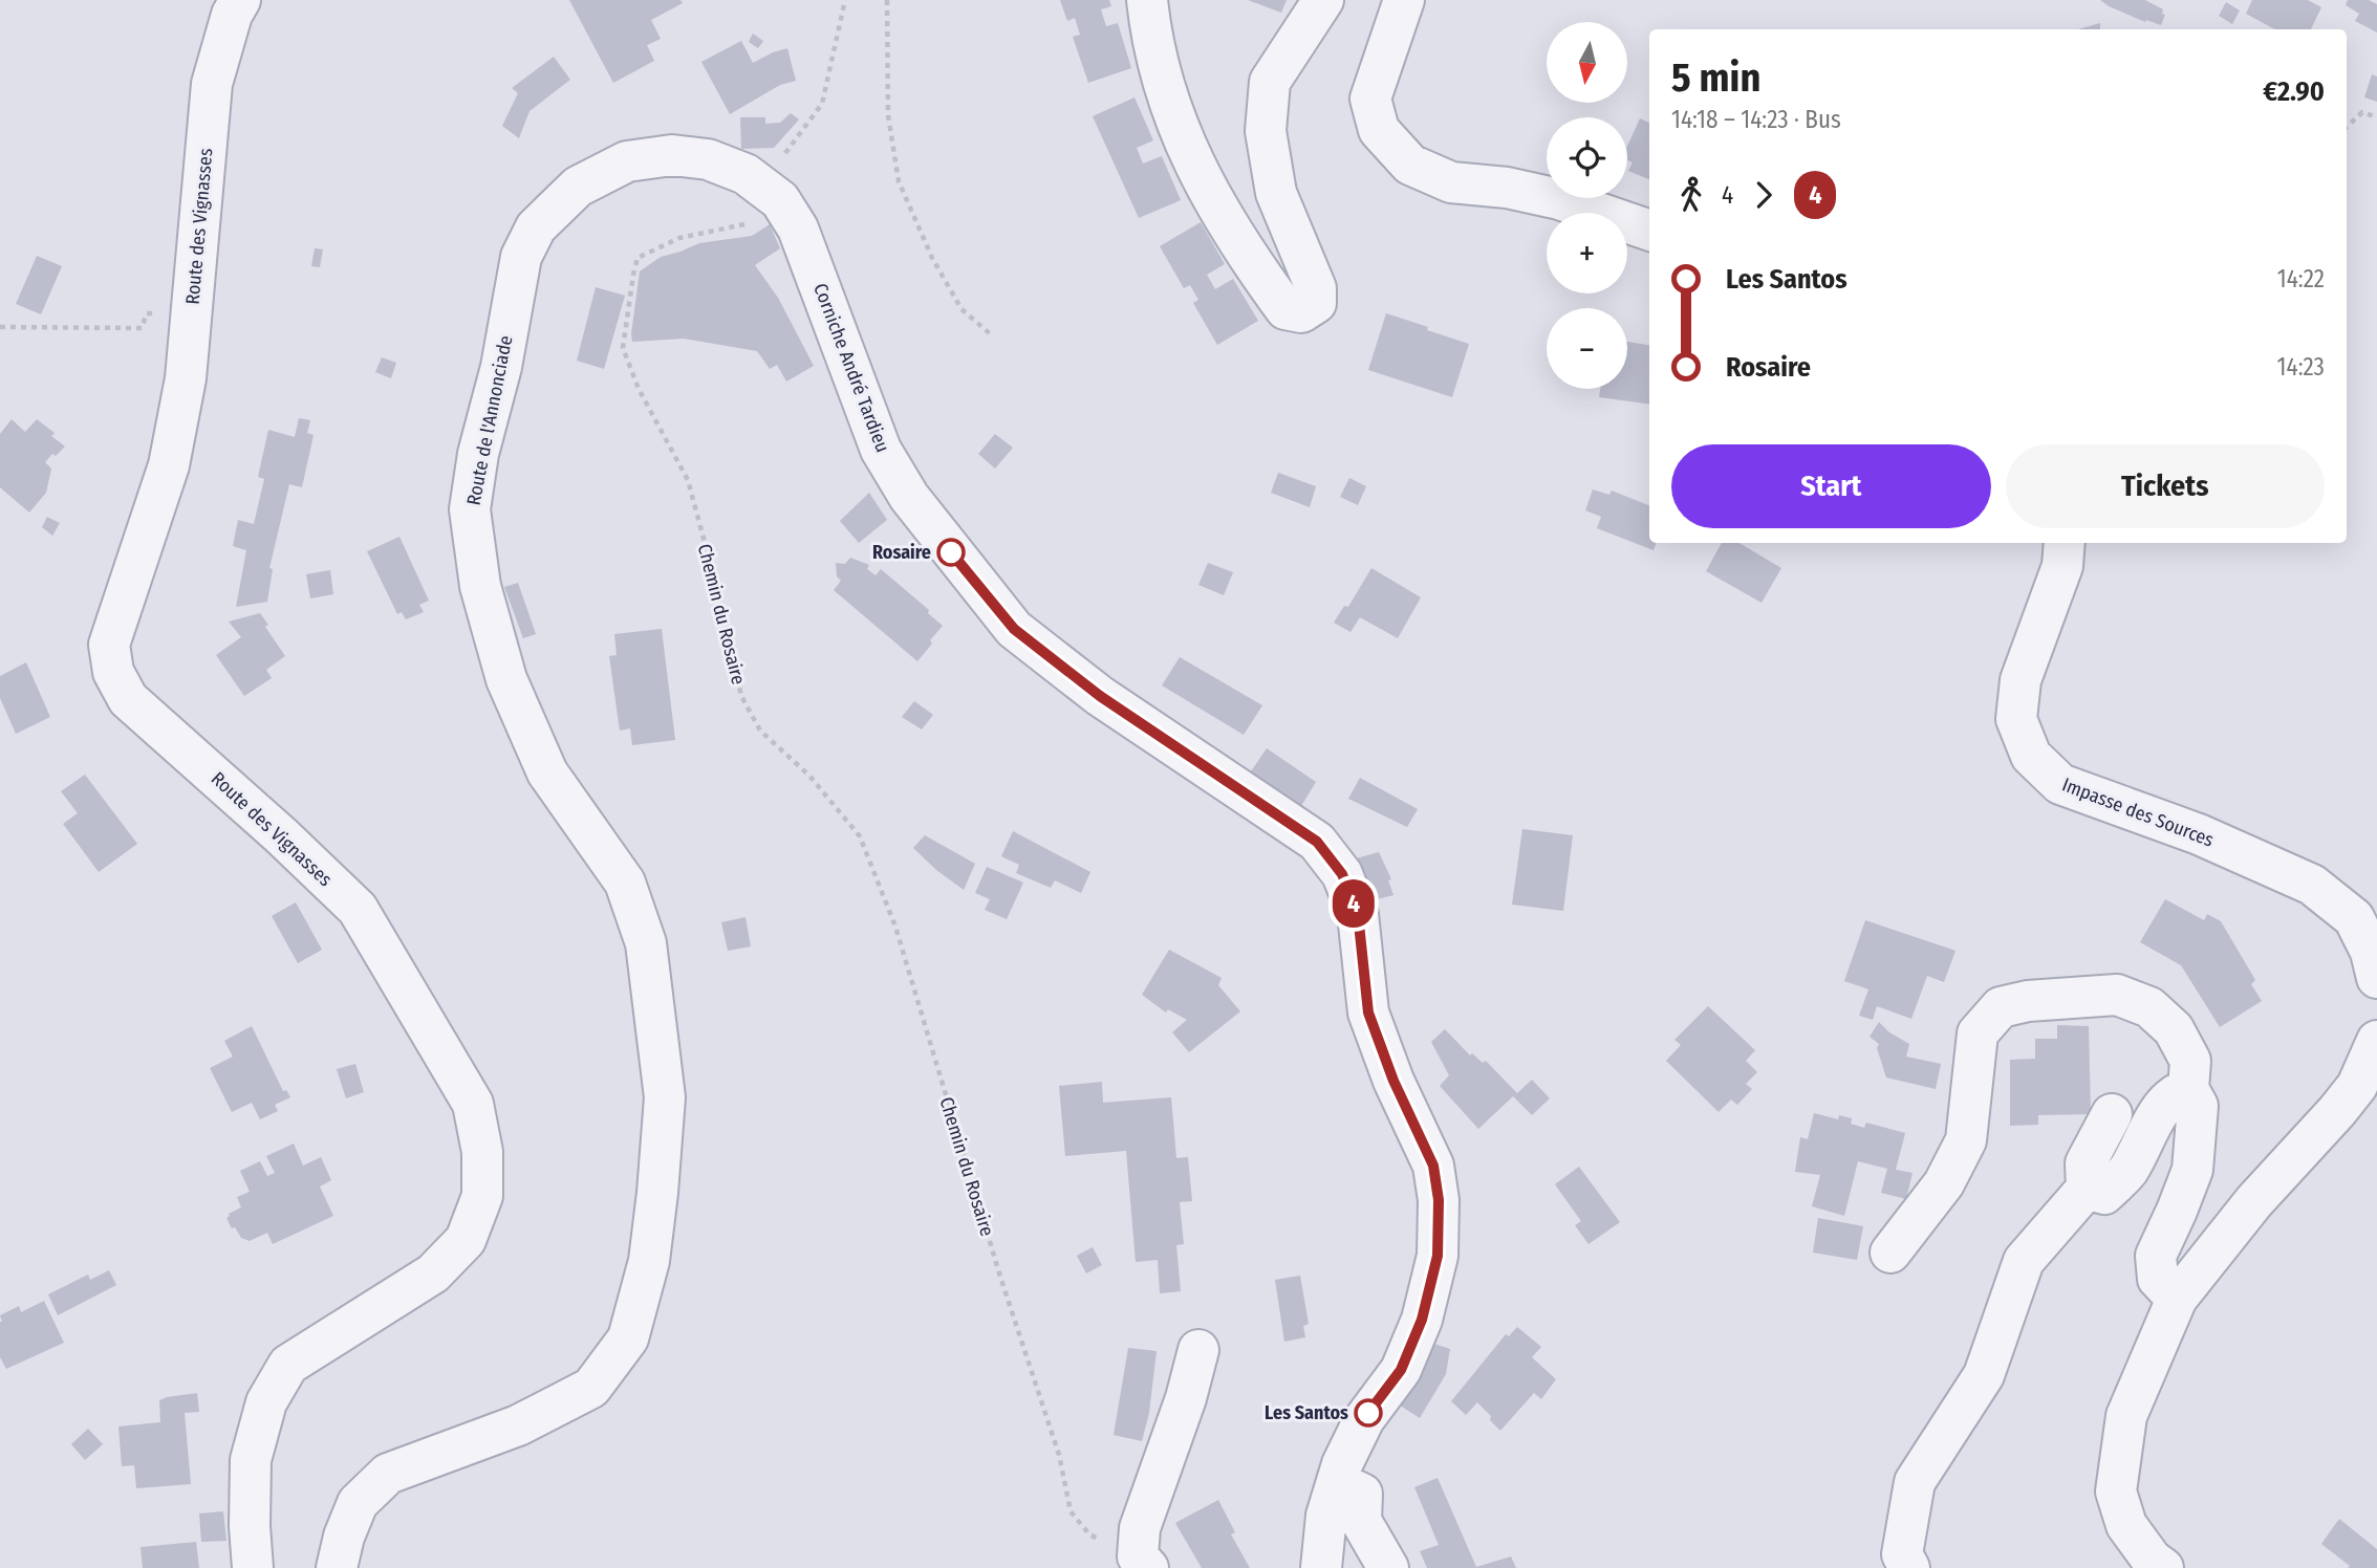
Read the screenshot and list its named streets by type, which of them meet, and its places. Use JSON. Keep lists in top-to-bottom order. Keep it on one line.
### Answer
{"streets":{"street":["Route des Vignasses","Corniche André Tardieu","Route de l'Annonciade","Impasse des Sources"],"path":["Chemin du Rosaire"]},"crossings":[["Corniche André Tardieu","Route de l'Annonciade"],["Corniche André Tardieu","Chemin du Rosaire"],["Route de l'Annonciade","Chemin du Rosaire"]],"places":["Rosaire","Les Santos"],"lines":["bus line 4"],"north":"bottom","page":{"on_map":"4","map_buttons":["+","−"],"heading":["5 min","14:18 – 14:23 · Bus","€2.90"],"legs":["4","4"],"list":[{"name":"Les Santos","value":"14:22"},{"name":"Rosaire","value":"14:23"}],"buttons":["Start","Tickets"]}}
